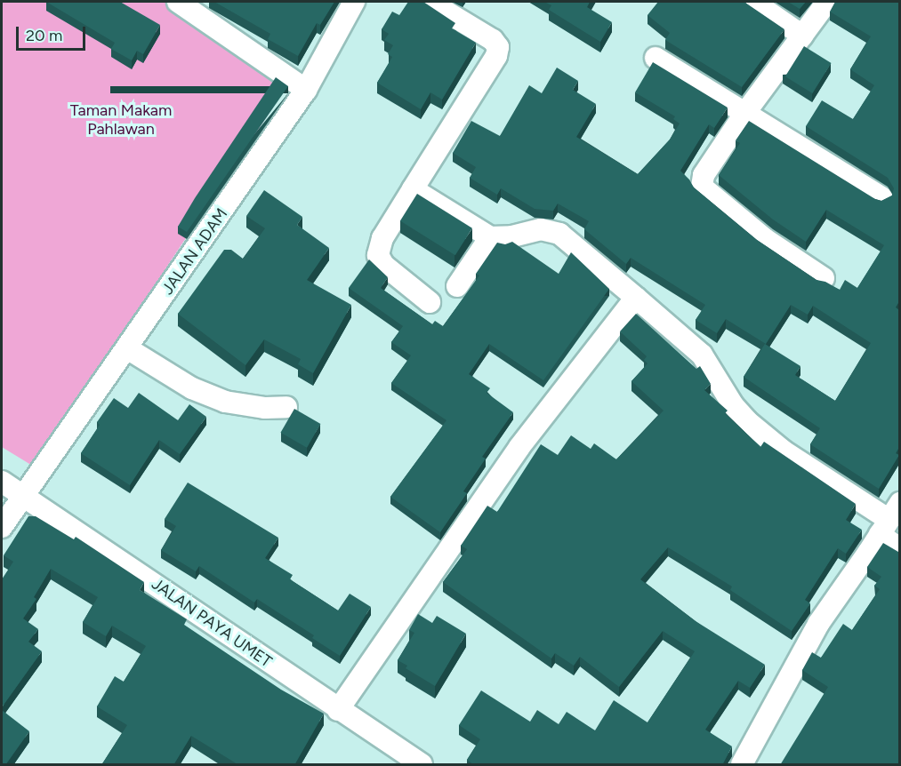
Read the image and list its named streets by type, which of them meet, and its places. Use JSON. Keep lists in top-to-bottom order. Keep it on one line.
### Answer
{"streets":{"street":["JALAN ADAM","JALAN PAYA UMET"]},"crossings":[["JALAN ADAM","JALAN PAYA UMET"]],"parks":["Taman Makam Pahlawan"],"scale_bar":"20 m"}
